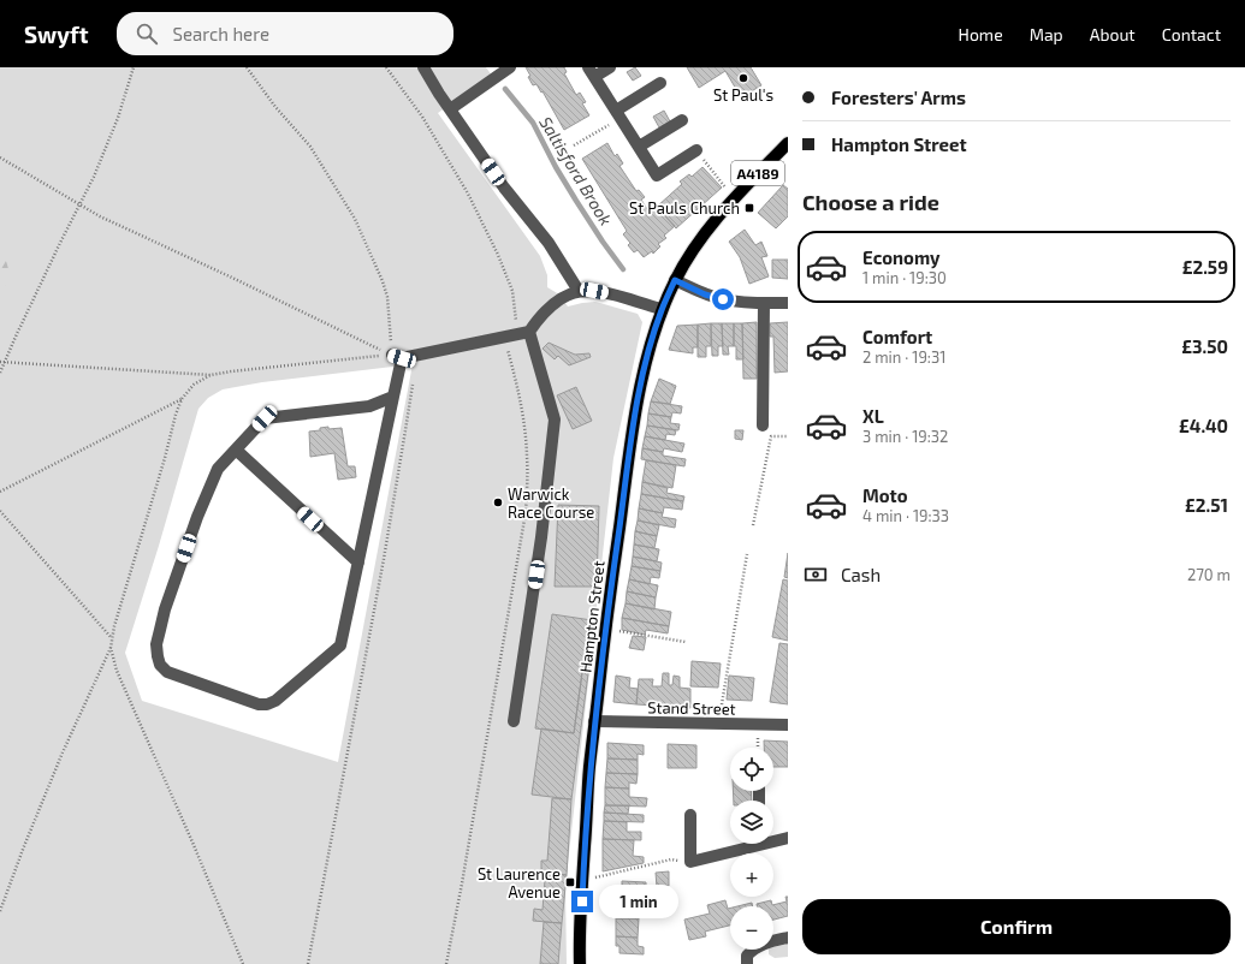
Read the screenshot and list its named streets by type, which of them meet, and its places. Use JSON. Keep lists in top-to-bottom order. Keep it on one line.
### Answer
{"streets":{"main road":["A4189","Hampton Street"],"street":["Stand Street"]},"crossings":[["A4189","Hampton Street"],["Hampton Street","Stand Street"]],"water":["Saltisford Brook"],"places":{"other":["St Paul's","Warwick Race Course"],"transit":["St Pauls Church","St Laurence Avenue"]},"page":{"header":"Swyft","search":"Search here","nav":["Home","Map","About","Contact"],"banner":["Foresters' Arms","Hampton Street"],"heading":"Choose a ride","list":[{"name":"Economy","note":"1 min · 19:30","value":"£2.59"},{"name":"Comfort","note":"2 min · 19:31","value":"£3.50"},{"name":"XL","note":"3 min · 19:32","value":"£4.40"},{"name":"Moto","note":"4 min · 19:33","value":"£2.51"}],"pay":["Cash","270 m"],"map_buttons":["+","−"],"bubble":"1 min","buttons":"Confirm"}}
